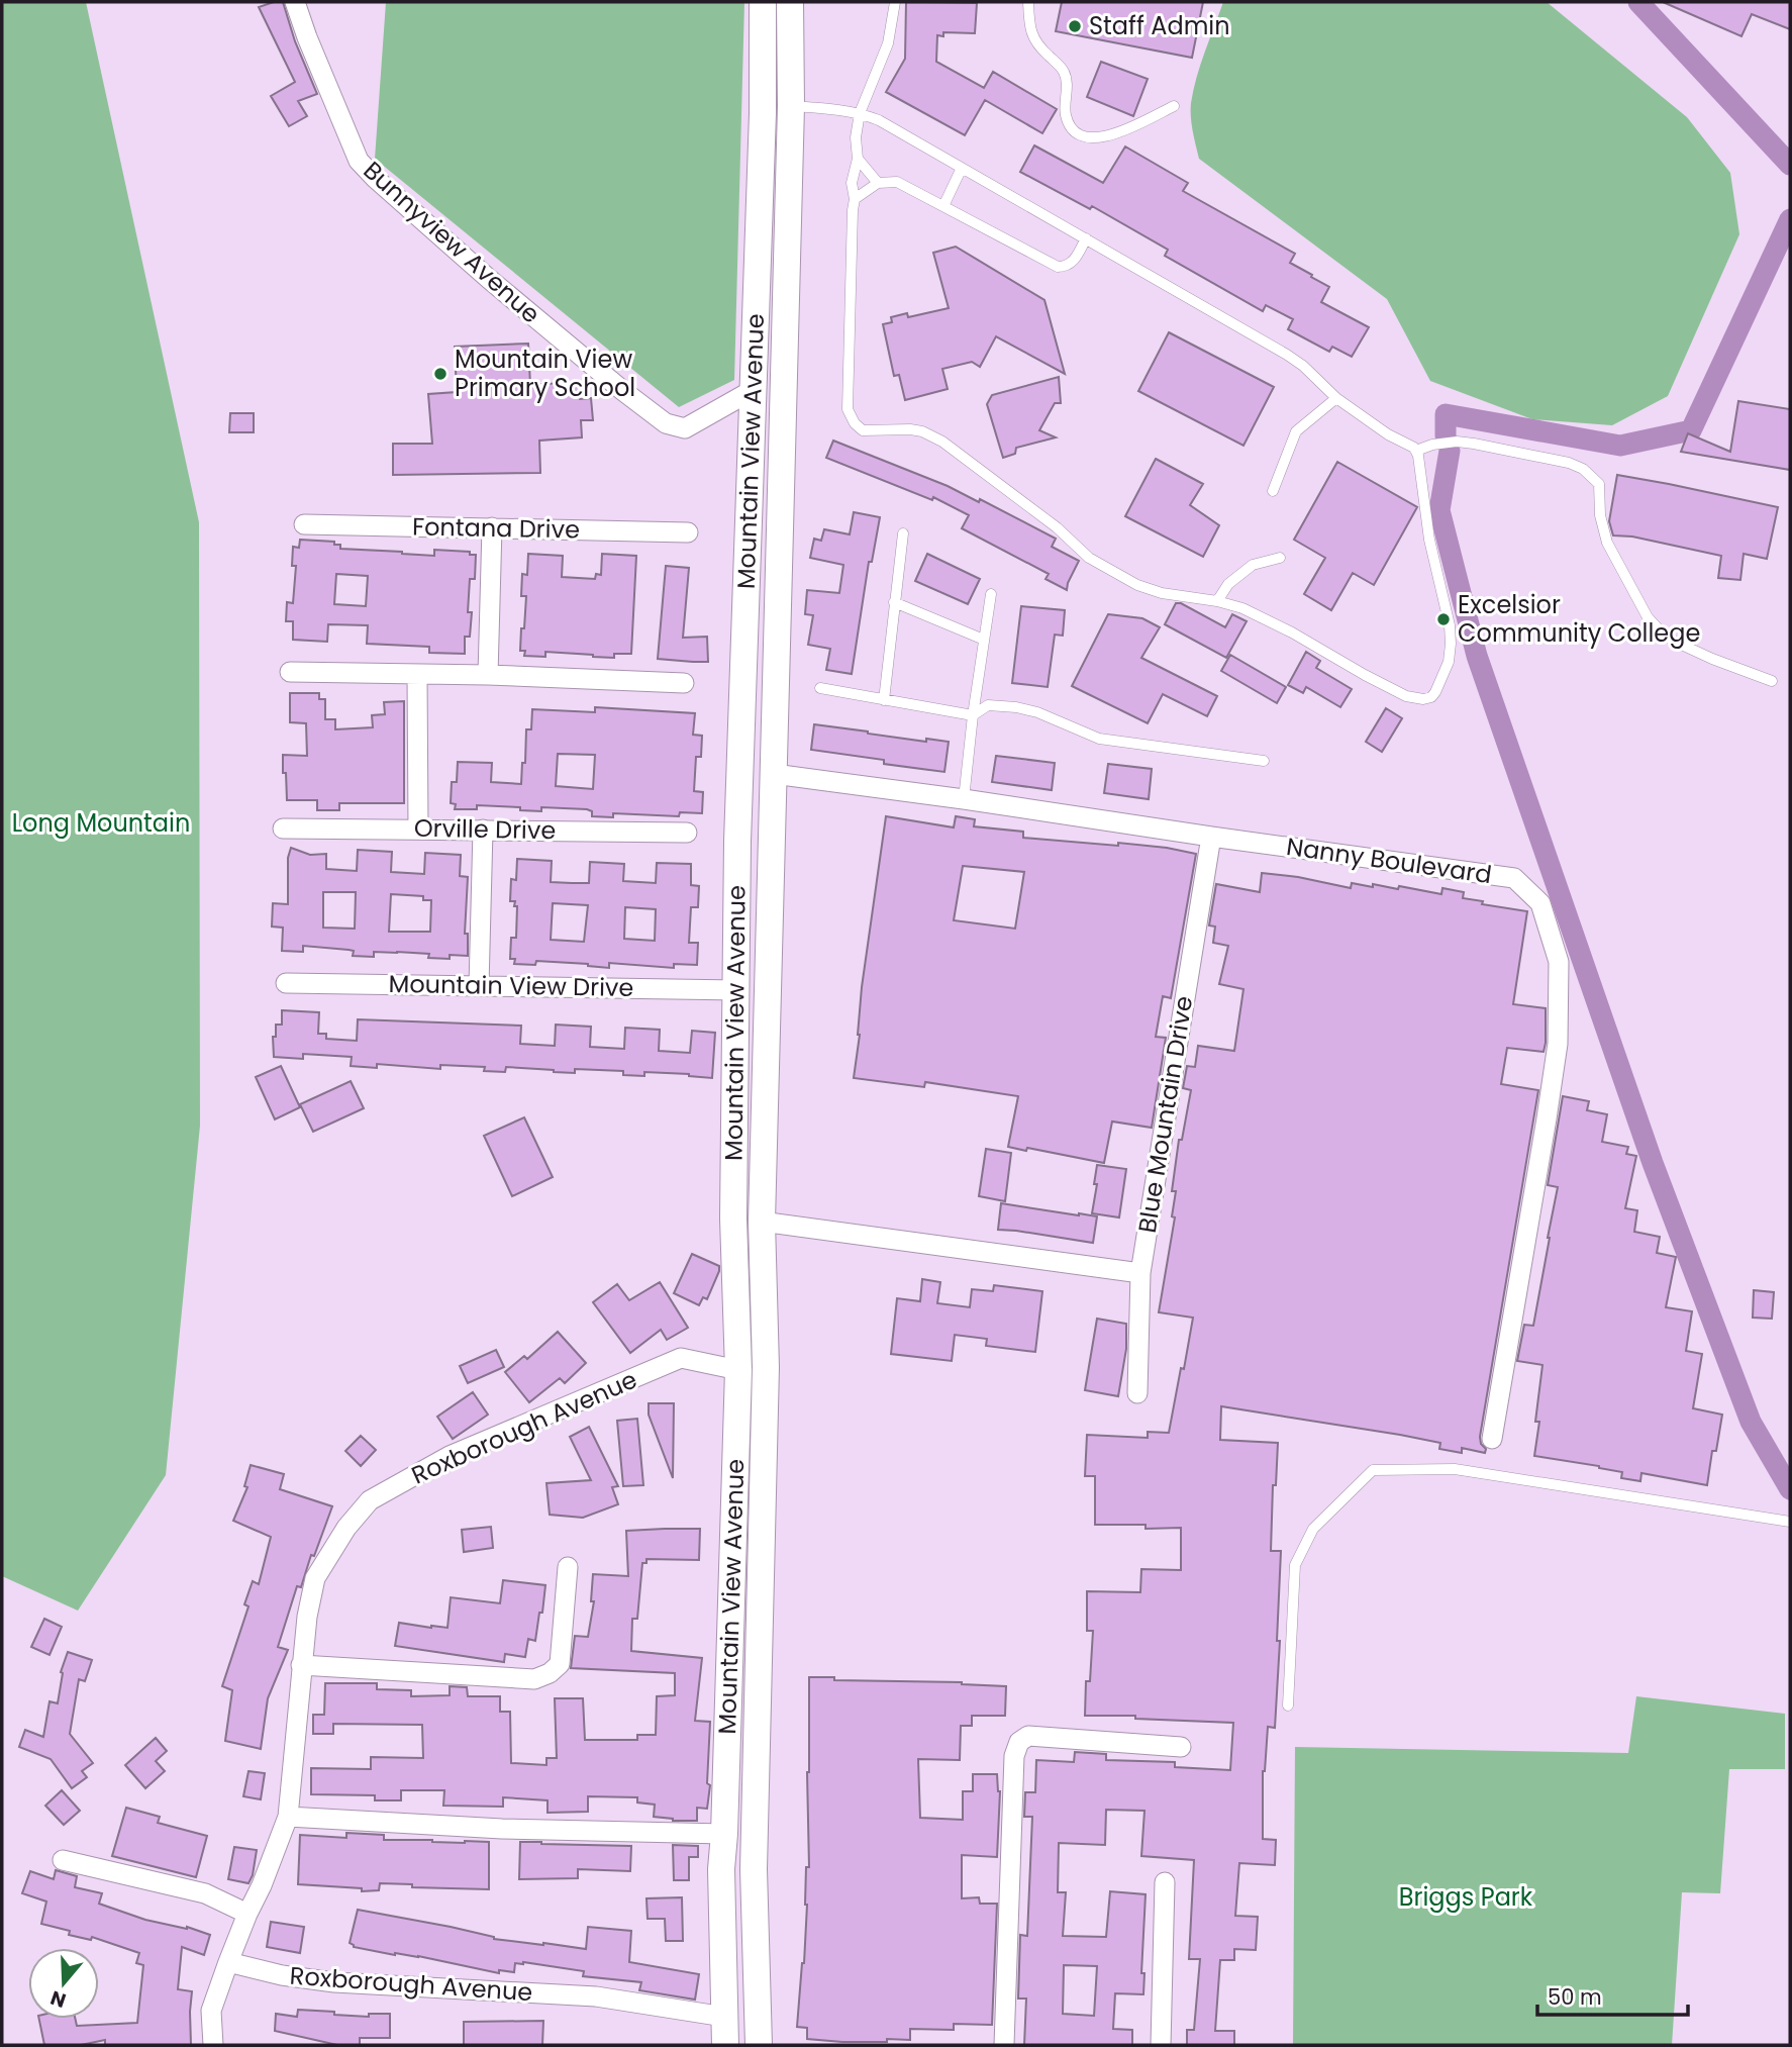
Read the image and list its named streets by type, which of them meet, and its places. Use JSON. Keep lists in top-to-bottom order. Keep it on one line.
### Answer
{"streets":{"main road":["Mountain View Avenue"],"street":["Bunnyview Avenue","Fontana Drive","Orville Drive","Nanny Boulevard","Mountain View Drive","Blue Mountain Drive","Roxborough Avenue"]},"crossings":[["Bunnyview Avenue","Mountain View Avenue"],["Mountain View Avenue","Nanny Boulevard"],["Mountain View Avenue","Mountain View Drive"],["Mountain View Avenue","Roxborough Avenue"],["Nanny Boulevard","Blue Mountain Drive"]],"parks":["Long Mountain","Briggs Park"],"places":["Staff Admin","Mountain View Primary School","Excelsior Community College"],"scale_bar":"50 m","north":"bottom"}
